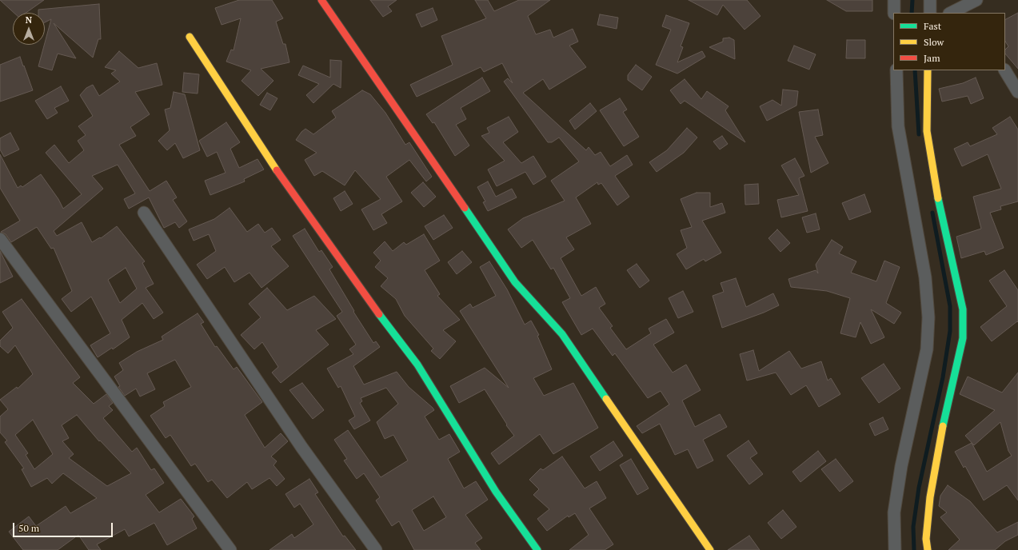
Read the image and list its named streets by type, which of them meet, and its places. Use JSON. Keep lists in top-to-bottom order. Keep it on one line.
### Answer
{"legend":["Fast","Slow","Jam"],"scale_bar":"50 m","north":"top"}
